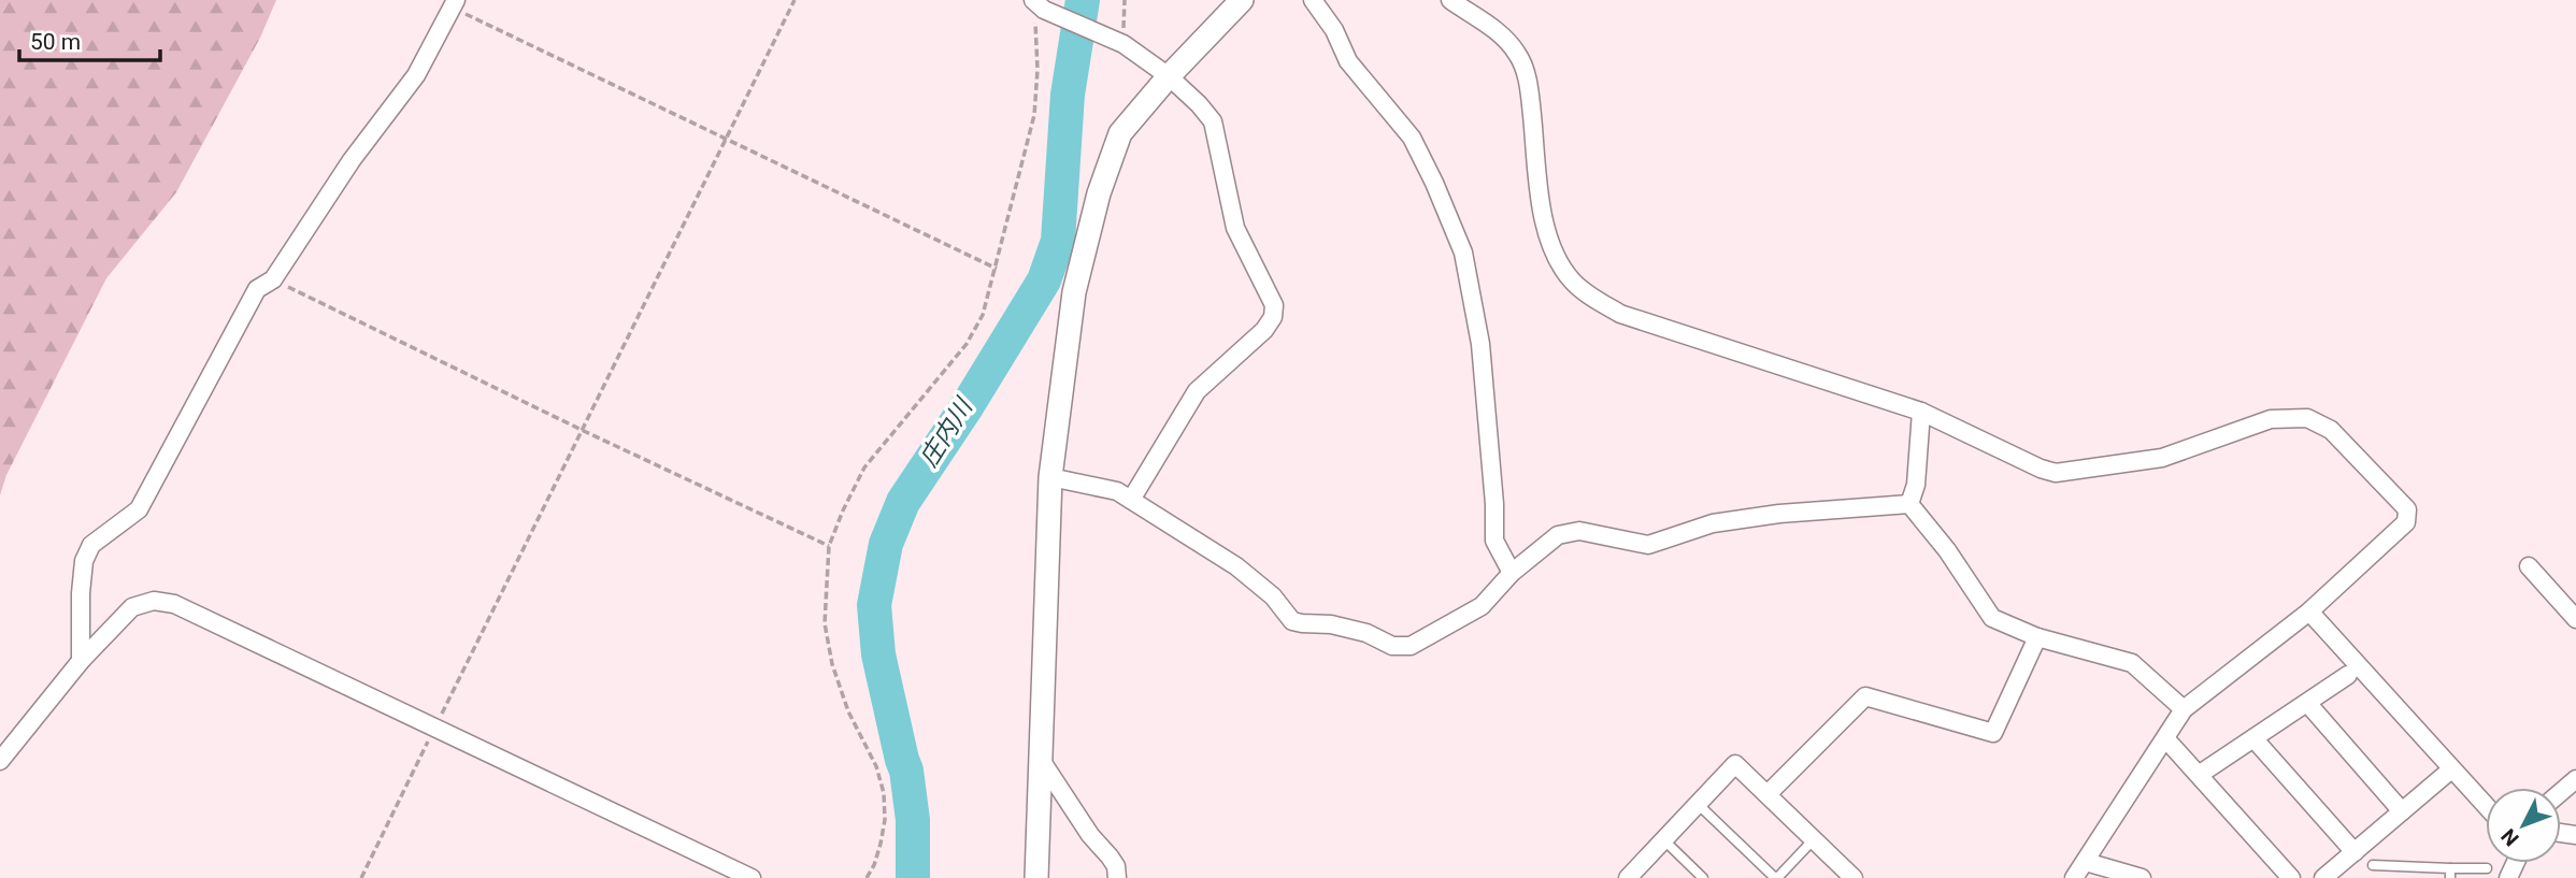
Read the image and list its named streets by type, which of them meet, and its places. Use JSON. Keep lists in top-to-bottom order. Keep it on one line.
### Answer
{"water":["庄内川"],"scale_bar":"50 m","north":"bottom left"}
